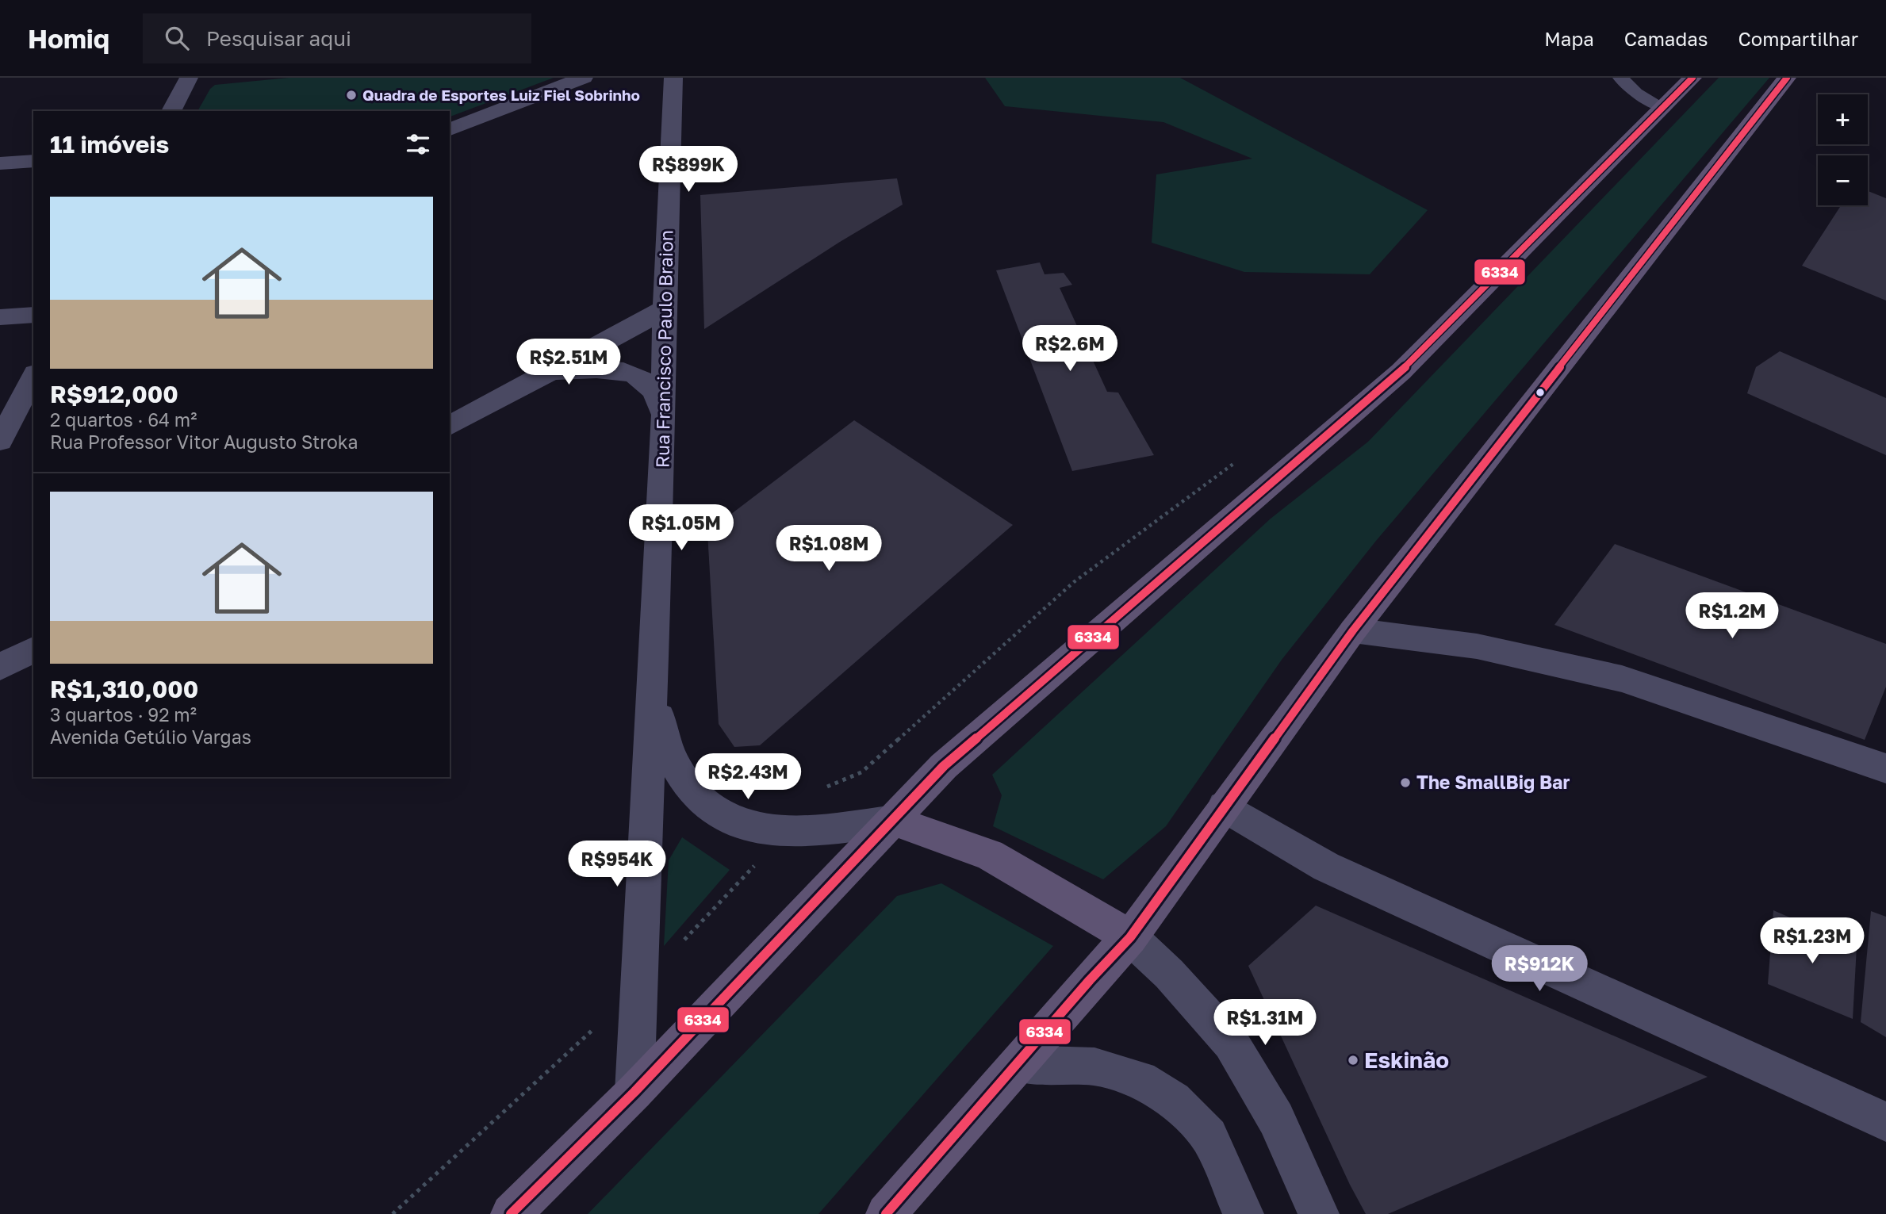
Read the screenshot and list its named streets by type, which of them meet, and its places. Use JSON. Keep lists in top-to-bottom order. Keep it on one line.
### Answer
{"streets":{"street":["Rua Francisco Paulo Braion"]},"places":["Quadra de Esportes Luiz Fiel Sobrinho","The SmallBig Bar","Eskinão"],"lines":["transit line 6334"],"page":{"header":"Homiq","search":"Pesquisar aqui","nav":["Mapa","Camadas","Compartilhar"],"map_buttons":["+","−"],"heading":"11 imóveis","price":["R$899K","R$2.6M","R$2.51M","R$1.05M","R$1.08M","R$1.2M","R$2.43M","R$954K","R$1.23M","R$912K","R$1.31M"],"list":[{"name":"R$912,000","note":"2 quartos · 64 m² · Rua Professor Vitor Augusto Stroka"},{"name":"R$1,310,000","note":"3 quartos · 92 m² · Avenida Getúlio Vargas"}]}}
